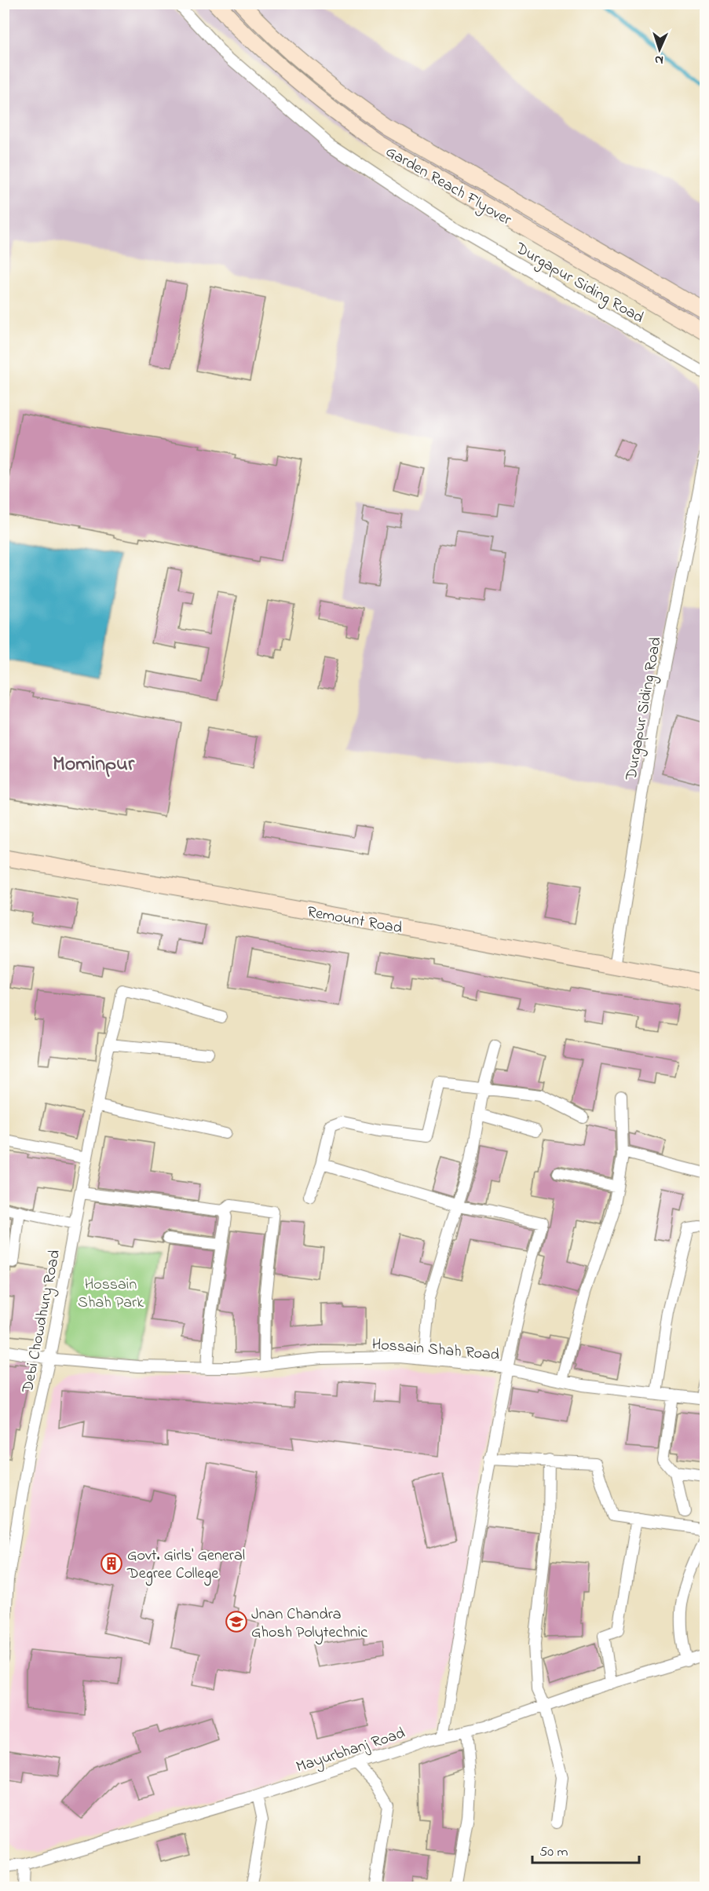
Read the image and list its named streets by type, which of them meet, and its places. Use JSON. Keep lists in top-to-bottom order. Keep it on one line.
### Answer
{"streets":{"main road":["Garden Reach Flyover","Remount Road"],"street":["Durgapur Siding Road","Debi Chowdhury Road","Hossain Shah Road","Mayurbhanj Road"]},"crossings":[["Durgapur Siding Road","Remount Road"],["Debi Chowdhury Road","Hossain Shah Road"]],"districts":["Mominpur"],"parks":["Hossain Shah Park"],"places":{"building":["Govt. Girls' General Degree College"],"school or university":["Jnan Chandra Ghosh Polytechnic"]},"scale_bar":"50 m","north":"bottom"}
